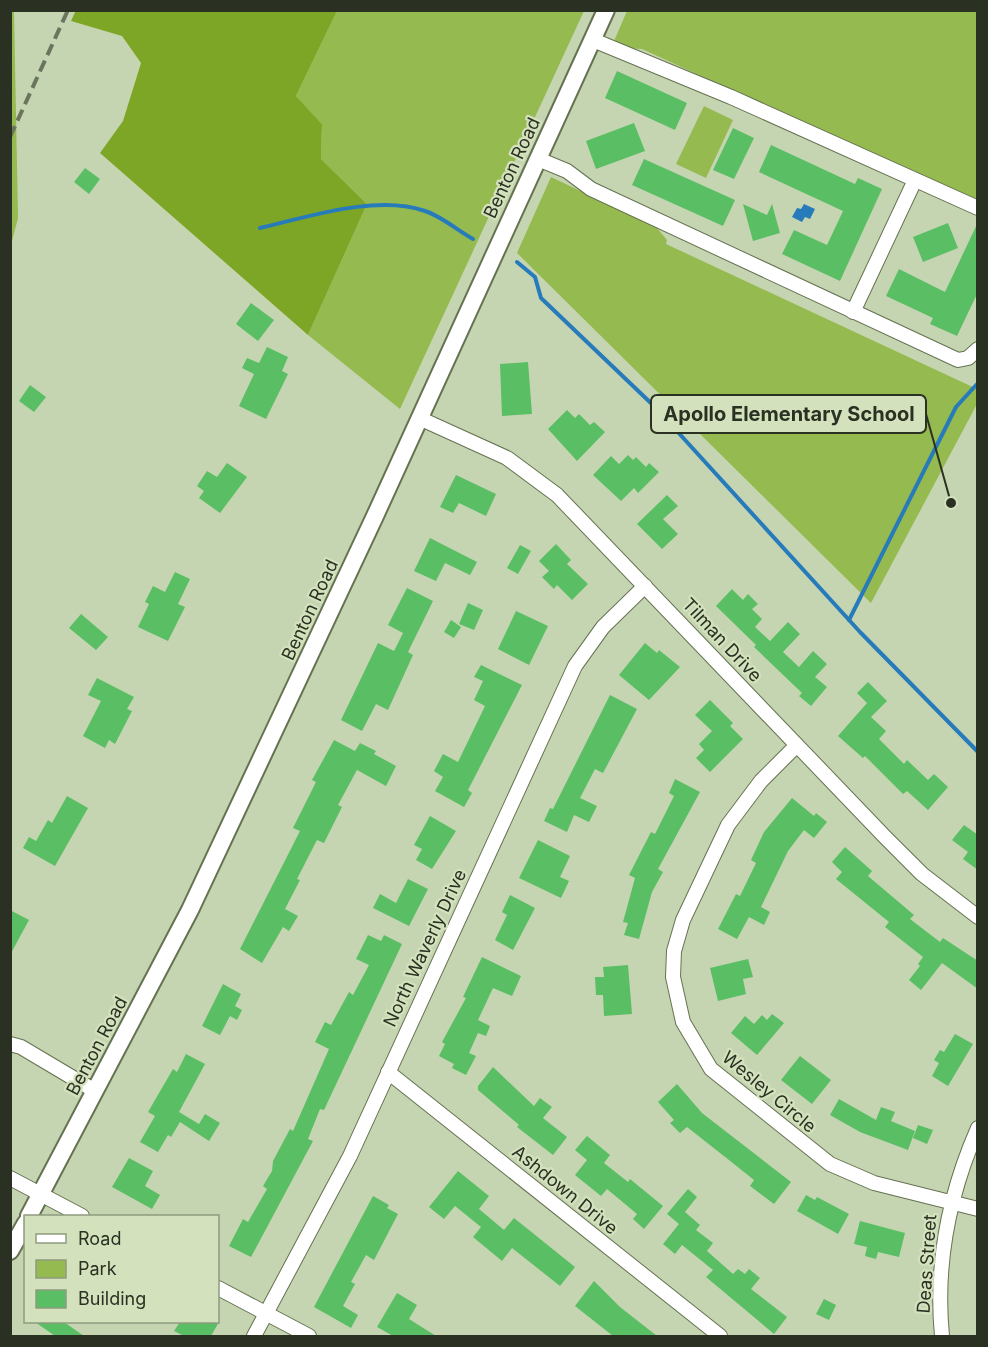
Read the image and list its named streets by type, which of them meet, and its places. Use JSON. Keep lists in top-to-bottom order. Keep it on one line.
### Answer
{"streets":{"main road":["Benton Road"],"street":["Tilman Drive","North Waverly Drive","Wesley Circle","Ashdown Drive","Deas Street"]},"crossings":[["Benton Road","Tilman Drive"],["Tilman Drive","North Waverly Drive"],["Tilman Drive","Wesley Circle"],["North Waverly Drive","Ashdown Drive"],["Wesley Circle","Deas Street"]],"places":["Apollo Elementary School"],"legend":["Road","Park","Building"]}
